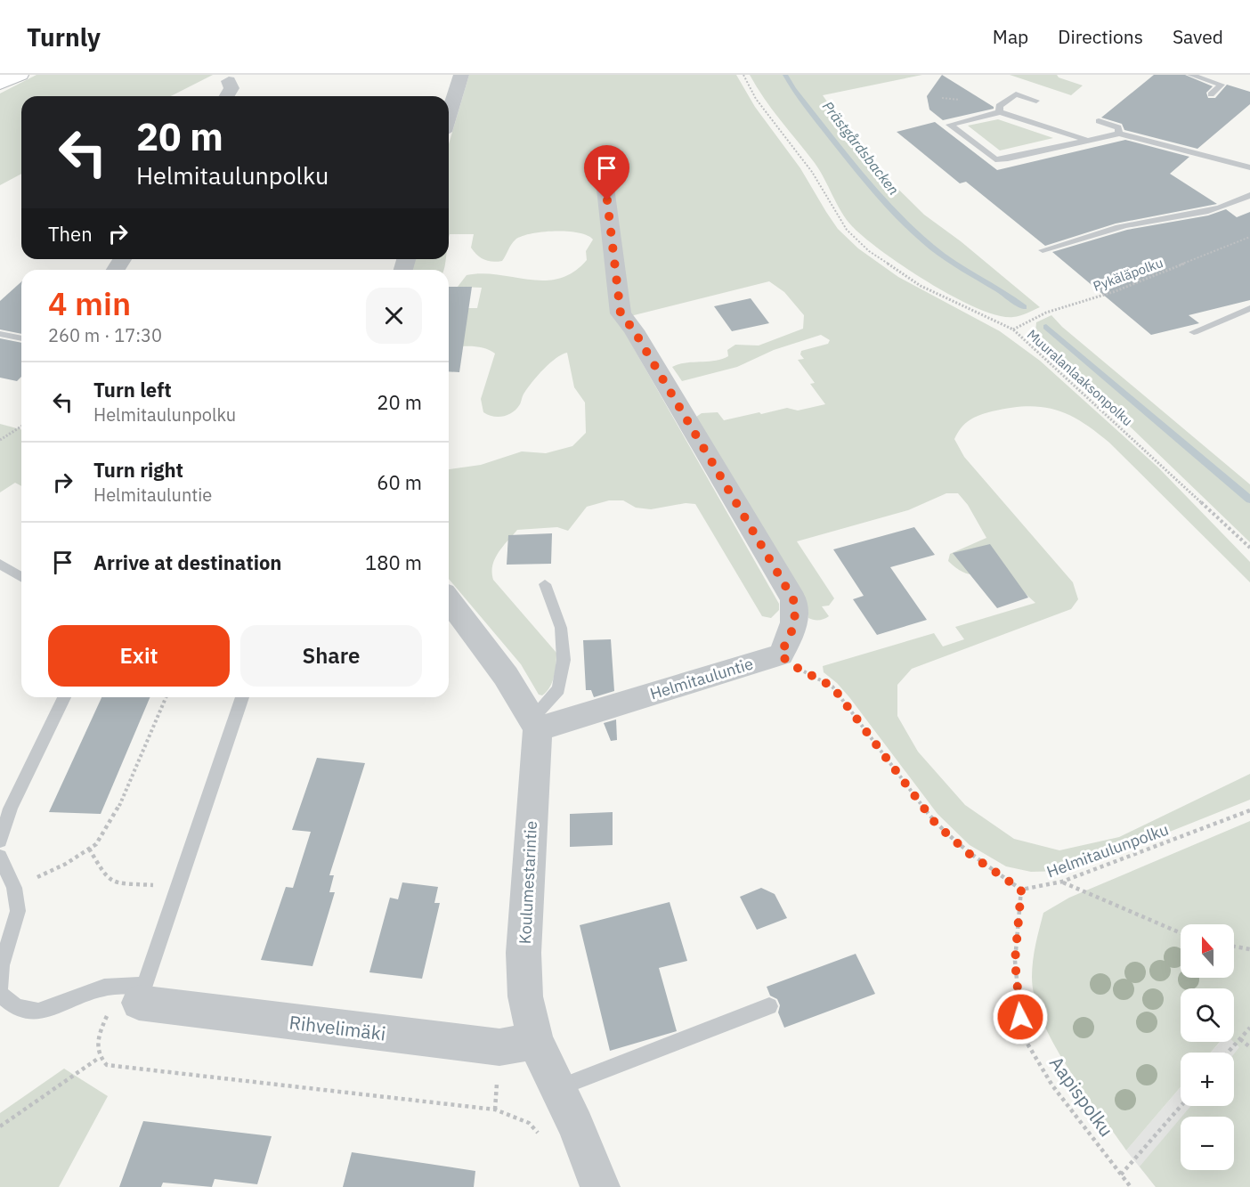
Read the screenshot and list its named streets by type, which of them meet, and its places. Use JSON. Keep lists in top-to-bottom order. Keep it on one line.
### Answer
{"streets":{"street":["Helmitauluntie","Koulumestarintie","Rihvelimäki"],"path":["Pykäläpolku","Muuralanlaaksonpolku","Helmitaulunpolku","Aapispolku"]},"crossings":[["Pykäläpolku","Muuralanlaaksonpolku"],["Helmitauluntie","Koulumestarintie"],["Helmitaulunpolku","Aapispolku"],["Koulumestarintie","Rihvelimäki"]],"water":["Prästgårdsbacken"],"north":"top","page":{"header":"Turnly","nav":["Map","Directions","Saved"],"turn":["20 m","Helmitaulunpolku"],"then":"Then","heading":["4 min","260 m · 17:30"],"list":[{"name":"Turn left","note":"Helmitaulunpolku","value":"20 m"},{"name":"Turn right","note":"Helmitauluntie","value":"60 m"},{"name":"Arrive at destination","value":"180 m"}],"buttons":["Exit","Share"],"map_buttons":["+","−"]}}
